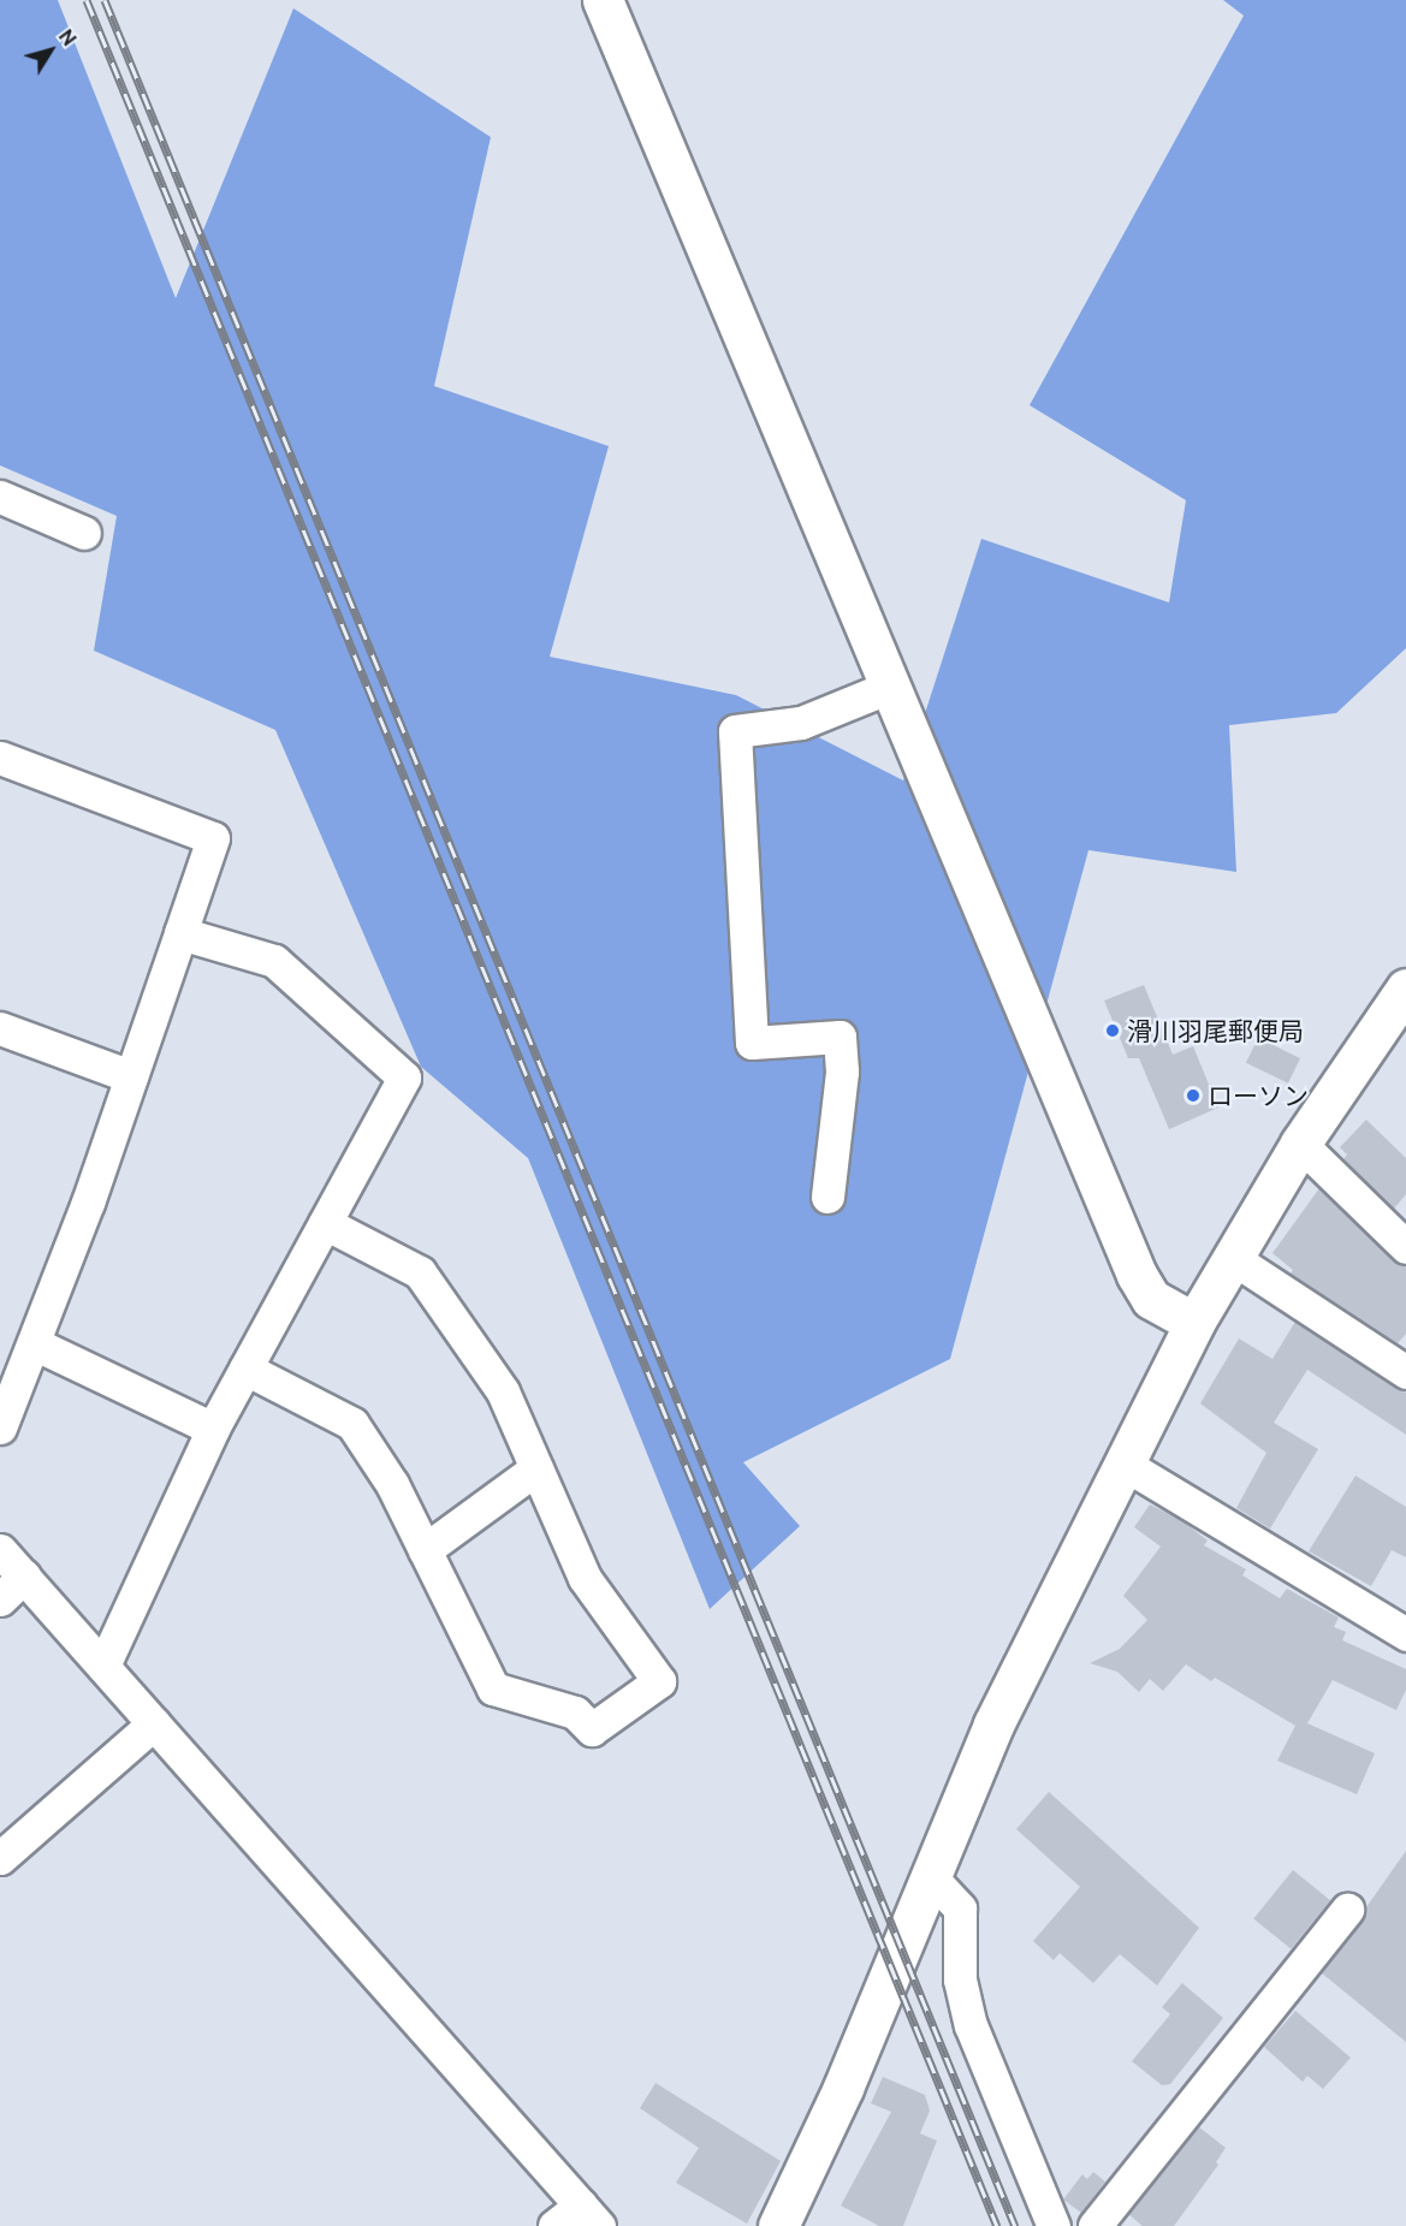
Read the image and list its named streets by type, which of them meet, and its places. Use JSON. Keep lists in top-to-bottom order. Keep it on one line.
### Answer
{"places":["滑川羽尾郵便局","ローソン"],"north":"top right"}
